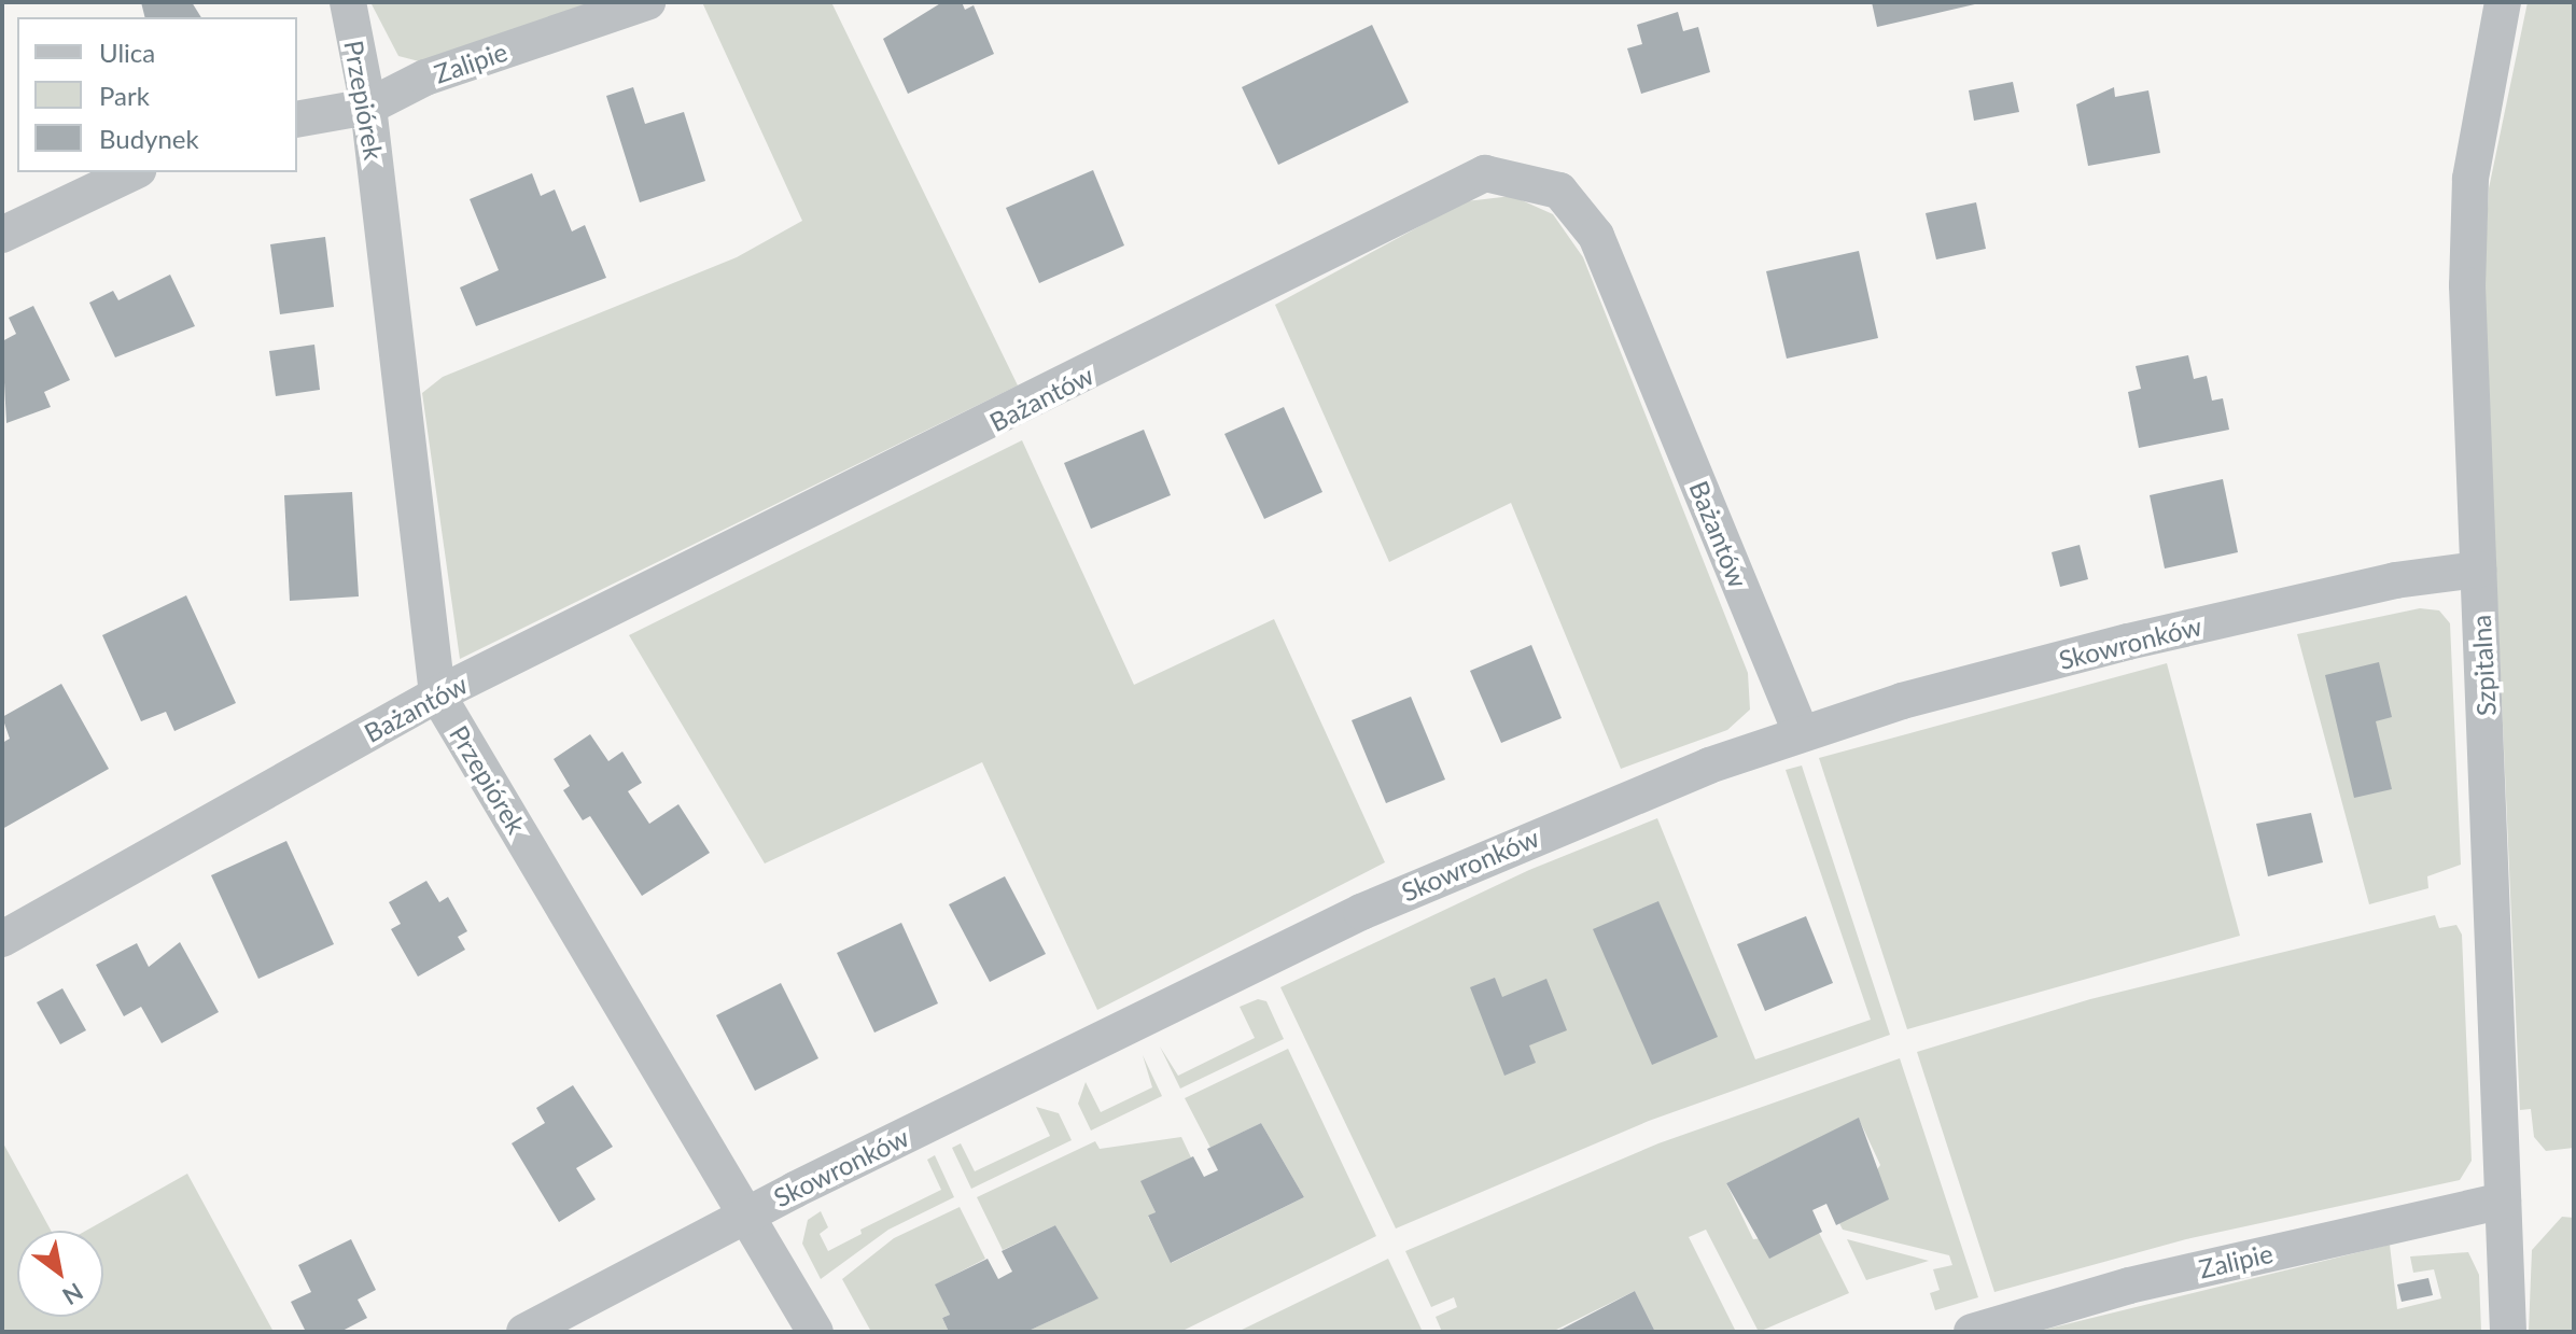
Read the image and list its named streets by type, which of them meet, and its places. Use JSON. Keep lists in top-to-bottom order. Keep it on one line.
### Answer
{"streets":{"street":["Zalipie","Przepiórek","Bażantów","Skowronków","Szpitalna"]},"crossings":[["Zalipie","Przepiórek"],["Zalipie","Szpitalna"],["Przepiórek","Bażantów"],["Przepiórek","Skowronków"],["Bażantów","Skowronków"],["Skowronków","Szpitalna"]],"legend":["Ulica","Park","Budynek"],"north":"bottom right"}
